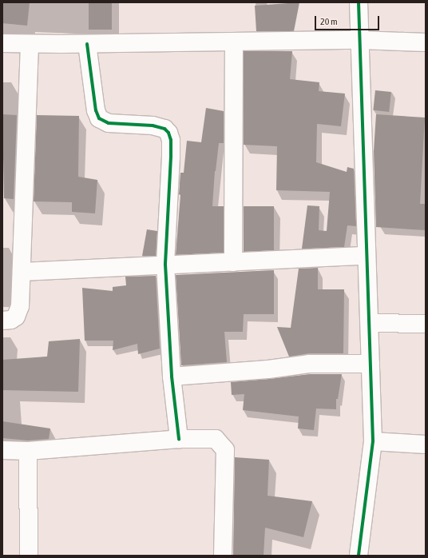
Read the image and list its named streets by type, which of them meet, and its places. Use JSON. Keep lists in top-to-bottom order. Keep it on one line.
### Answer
{"scale_bar":"20 m"}
